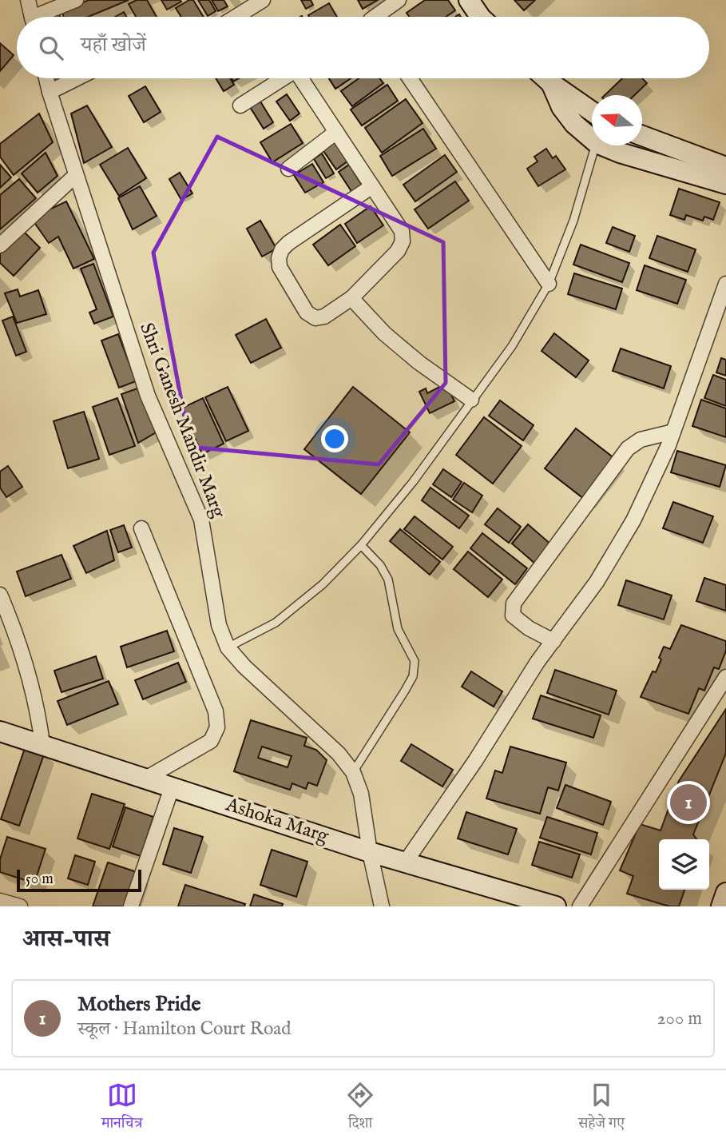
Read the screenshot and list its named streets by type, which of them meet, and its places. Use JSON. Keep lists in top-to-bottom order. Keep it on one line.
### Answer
{"streets":{"street":["Shri Ganesh Mandir Marg","Ashoka Marg"]},"crossings":[["Shri Ganesh Mandir Marg","Ashoka Marg"]],"scale_bar":"50 m","north":"left","page":{"search":"यहाँ खोजें","pins":"1","scale":"50 m","heading":"आस-पास","list":[{"mark":"1","name":"Mothers Pride","note":"स्कूल · Hamilton Court Road","value":"200 m"}],"nav":["मानचित्र","दिशा","सहेजे गए"]}}
